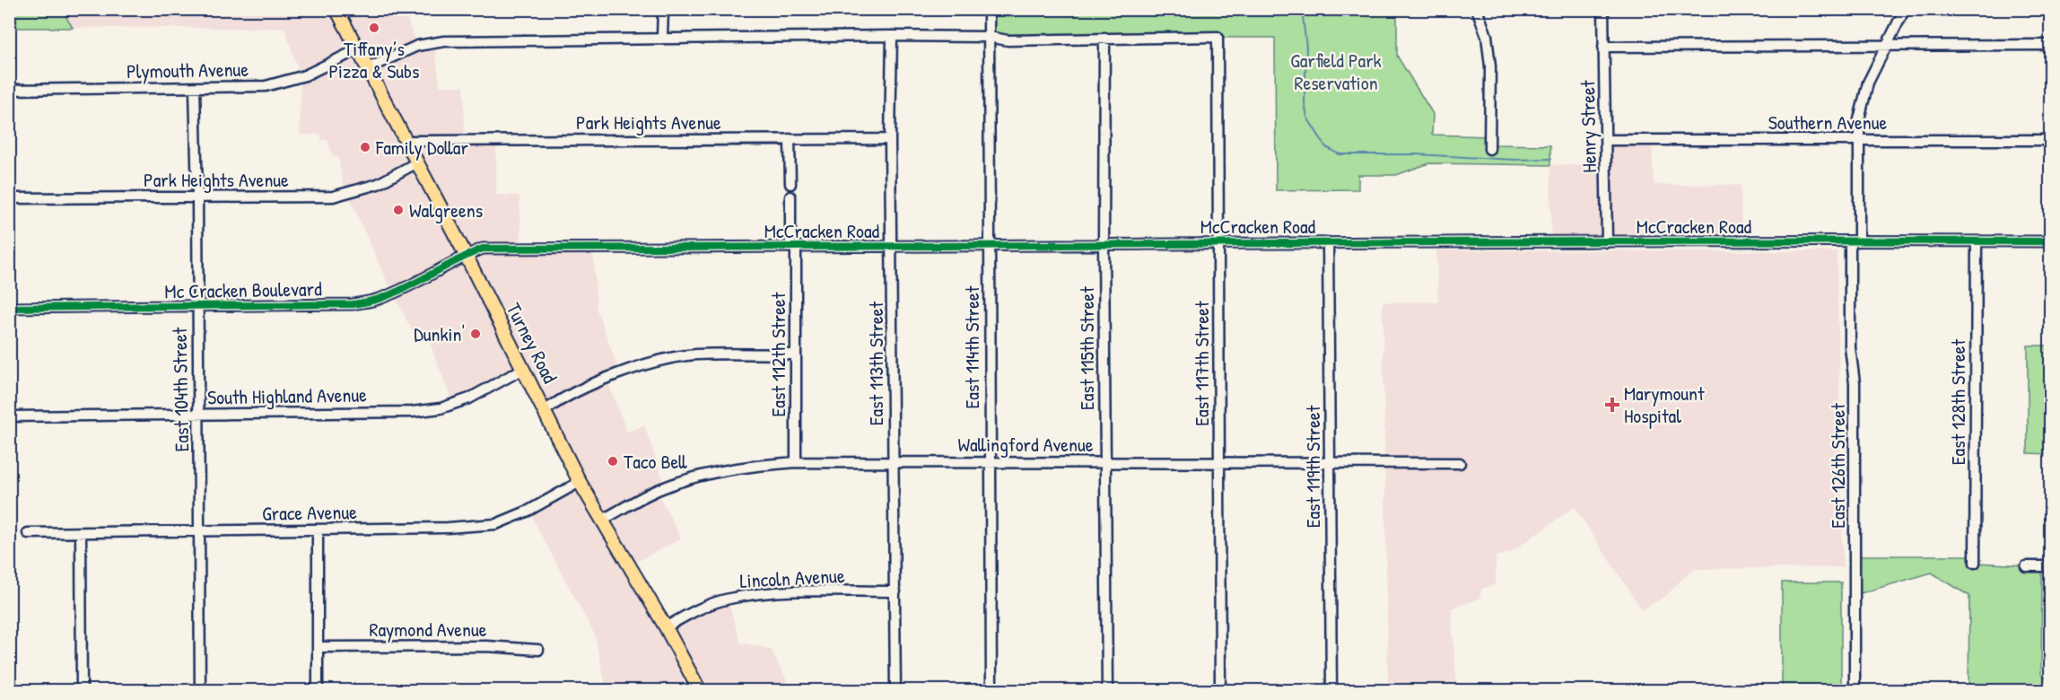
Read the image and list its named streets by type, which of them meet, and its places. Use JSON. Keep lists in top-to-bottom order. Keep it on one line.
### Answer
{"streets":{"main road":["Turney Road"],"street":["Plymouth Avenue","Park Heights Avenue","Southern Avenue","Henry Street","McCracken Road","Mc Cracken Boulevard","East 114th Street","East 115th Street","East 112th Street","East 113th Street","East 117th Street","East 104th Street","South Highland Avenue","East 128th Street","Wallingford Avenue","East 126th Street","East 119th Street","Grace Avenue","Lincoln Avenue","Raymond Avenue"]},"crossings":[["Plymouth Avenue","Turney Road"],["Plymouth Avenue","East 104th Street"],["Park Heights Avenue","Turney Road"],["Park Heights Avenue","East 113th Street"],["Park Heights Avenue","East 104th Street"],["Southern Avenue","Henry Street"],["Southern Avenue","East 126th Street"],["Henry Street","McCracken Road"],["McCracken Road","Mc Cracken Boulevard"],["McCracken Road","Turney Road"],["McCracken Road","East 114th Street"],["McCracken Road","East 115th Street"],["McCracken Road","East 112th Street"],["McCracken Road","East 113th Street"],["McCracken Road","East 117th Street"],["McCracken Road","East 128th Street"],["McCracken Road","East 126th Street"],["McCracken Road","East 119th Street"],["Mc Cracken Boulevard","Turney Road"],["Mc Cracken Boulevard","East 104th Street"],["Turney Road","South Highland Avenue"],["Turney Road","Wallingford Avenue"],["Turney Road","Grace Avenue"],["Turney Road","Lincoln Avenue"],["East 114th Street","Wallingford Avenue"],["East 115th Street","East 117th Street"],["East 115th Street","Wallingford Avenue"],["East 112th Street","Wallingford Avenue"],["East 113th Street","Wallingford Avenue"],["East 113th Street","Lincoln Avenue"],["East 117th Street","Wallingford Avenue"],["East 104th Street","South Highland Avenue"],["East 104th Street","Grace Avenue"],["Wallingford Avenue","East 119th Street"]],"parks":["Garfield Park Reservation"],"places":{"other":["Tiffany’s Pizza & Subs","Family Dollar","Walgreens","Dunkin'","Taco Bell"],"health":["Marymount Hospital"]}}
